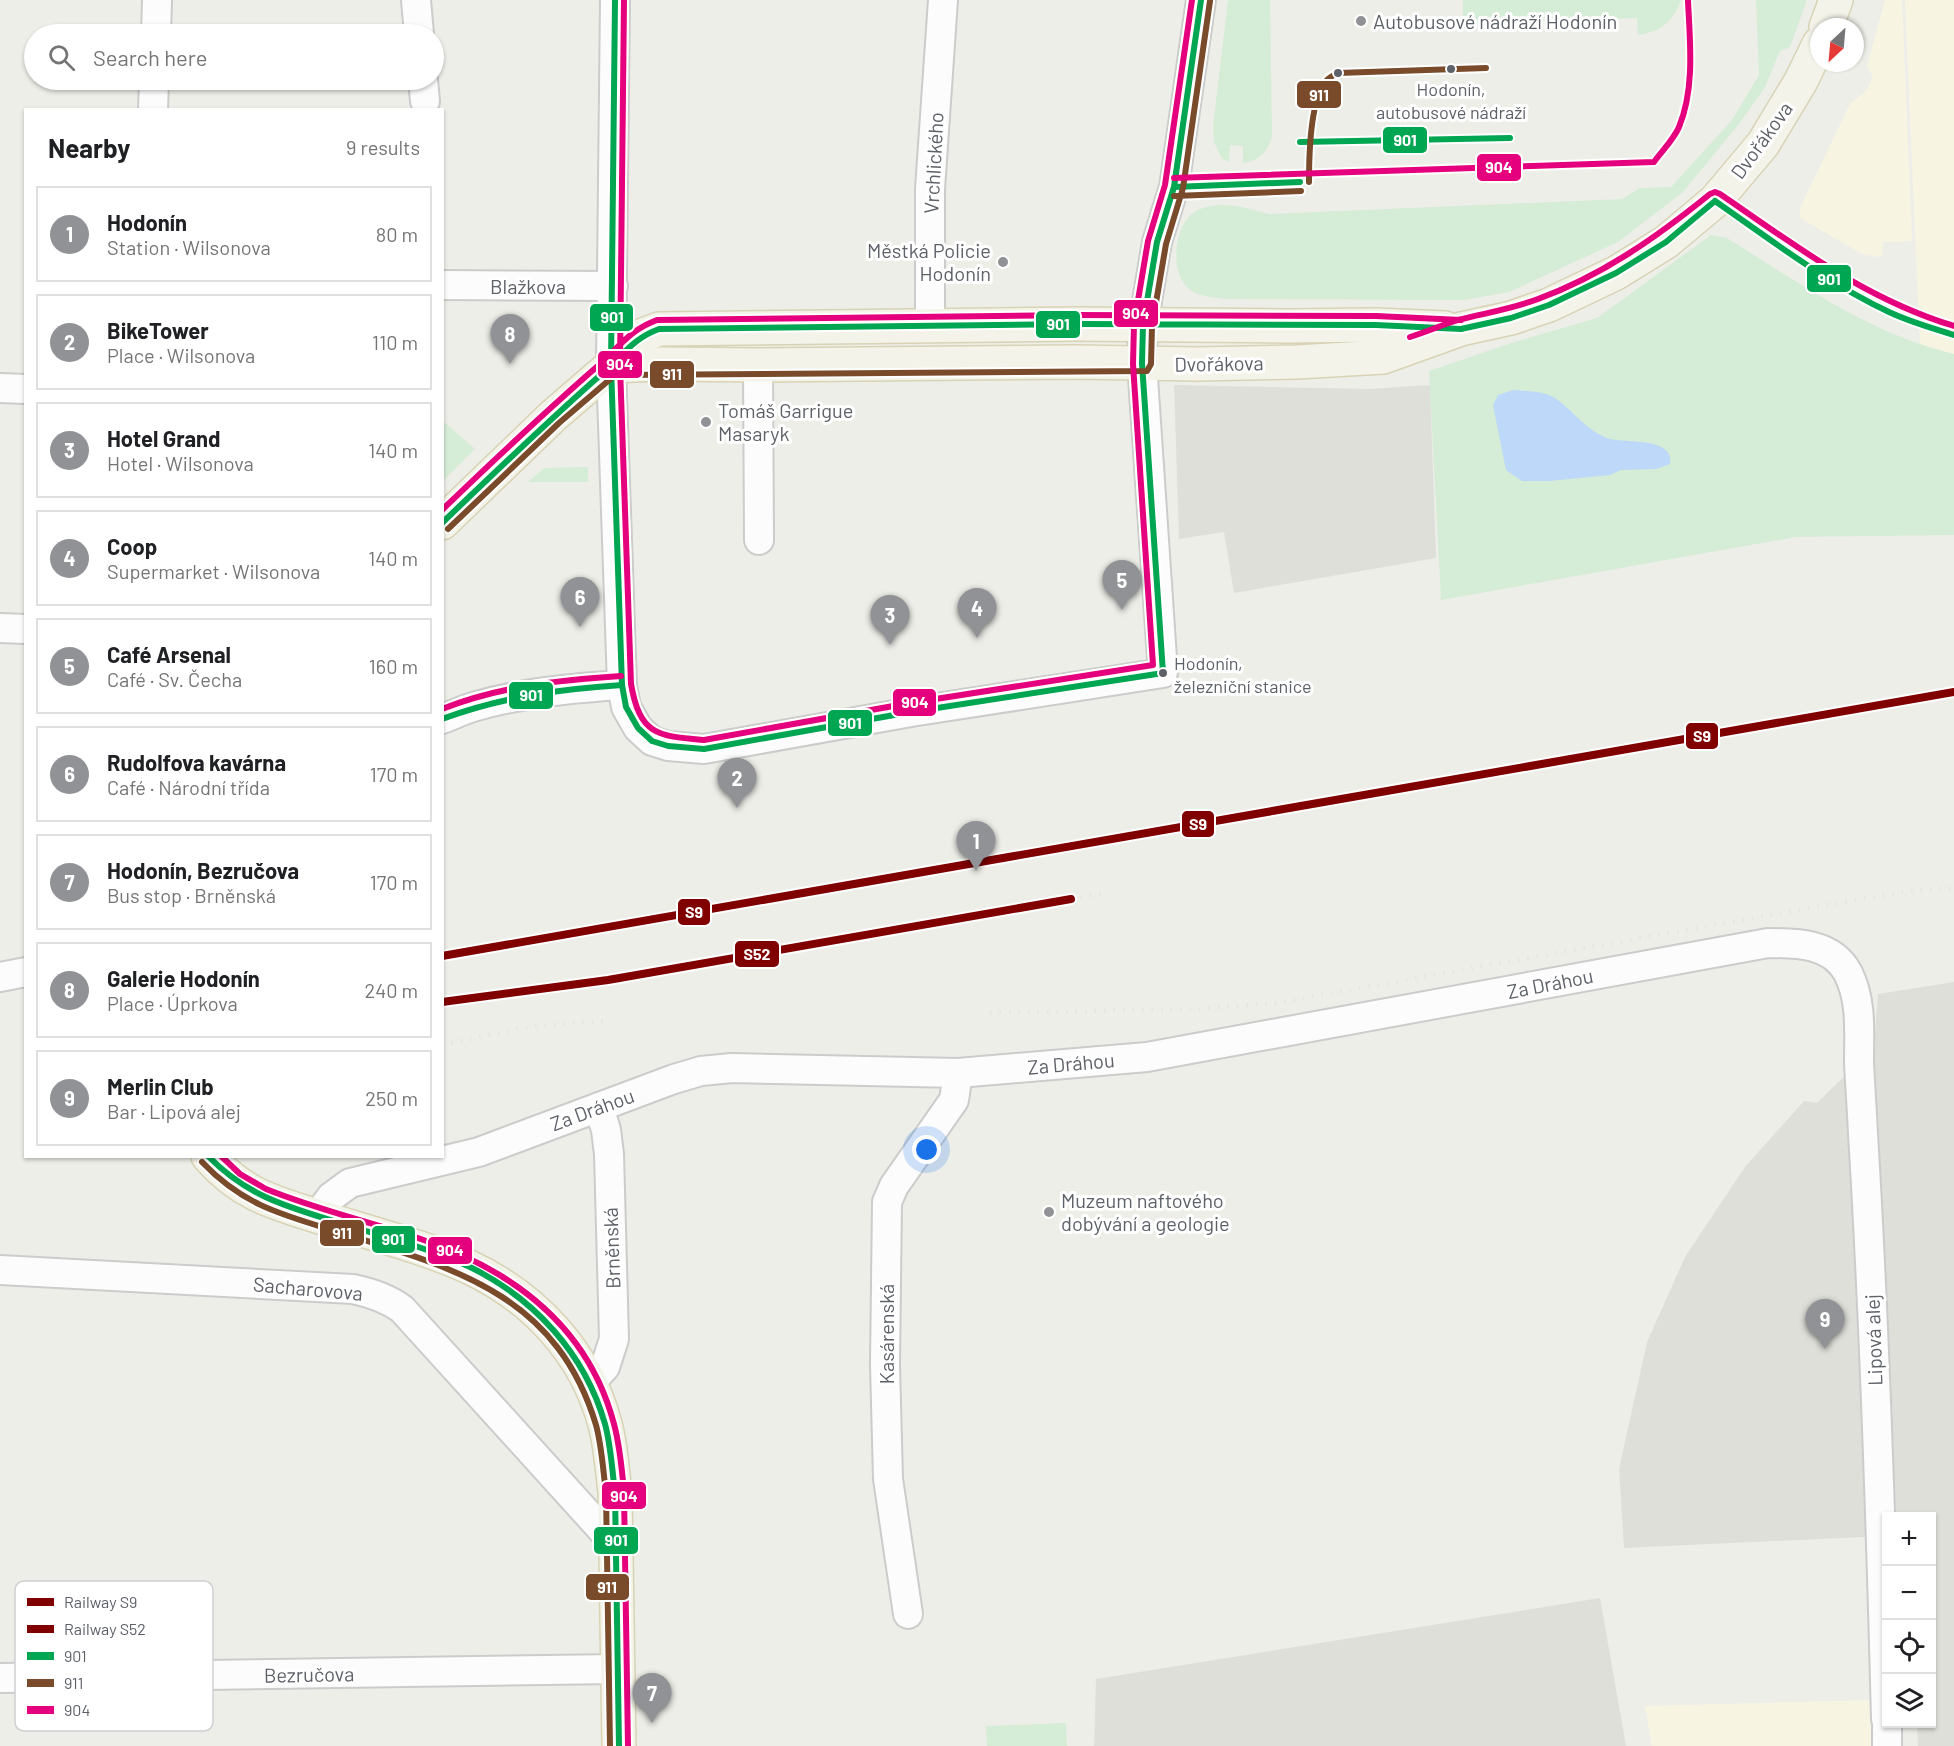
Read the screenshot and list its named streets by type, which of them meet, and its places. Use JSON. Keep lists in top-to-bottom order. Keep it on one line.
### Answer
{"streets":{"main road":["Dvořákova"],"street":["Vrchlického","Blažkova","Za Dráhou","Brněnská","Sacharovova","Kasárenská","Lipová alej","Bezručova"]},"crossings":[["Dvořákova","Vrchlického"],["Za Dráhou","Brněnská"],["Za Dráhou","Kasárenská"],["Za Dráhou","Lipová alej"]],"places":["Autobusové nádraží Hodonín","Hodonín, autobusové nádraží","Městká Policie Hodonín","Tomáš Garrigue Masaryk","Hodonín, železniční stanice","Muzeum naftového dobývání a geologie"],"lines":["transit line 901","transit line 904","transit line 911","rail line S9","rail line S52"],"legend":["Railway S9","Railway S52","901","911","904"],"north":"bottom left","page":{"search":"Search here","heading":["Nearby","9 results"],"list":[{"mark":"1","name":"Hodonín","note":"Station · Wilsonova","value":"80 m"},{"mark":"2","name":"BikeTower","note":"Place · Wilsonova","value":"110 m"},{"mark":"3","name":"Hotel Grand","note":"Hotel · Wilsonova","value":"140 m"},{"mark":"4","name":"Coop","note":"Supermarket · Wilsonova","value":"140 m"},{"mark":"5","name":"Café Arsenal","note":"Café · Sv. Čecha","value":"160 m"},{"mark":"6","name":"Rudolfova kavárna","note":"Café · Národní třída","value":"170 m"},{"mark":"7","name":"Hodonín, Bezručova","note":"Bus stop · Brněnská","value":"170 m"},{"mark":"8","name":"Galerie Hodonín","note":"Place · Úprkova","value":"240 m"},{"mark":"9","name":"Merlin Club","note":"Bar · Lipová alej","value":"250 m"}],"pins":["8","5","6","4","3","2","1","9","7"],"map_buttons":["+","−"]}}
